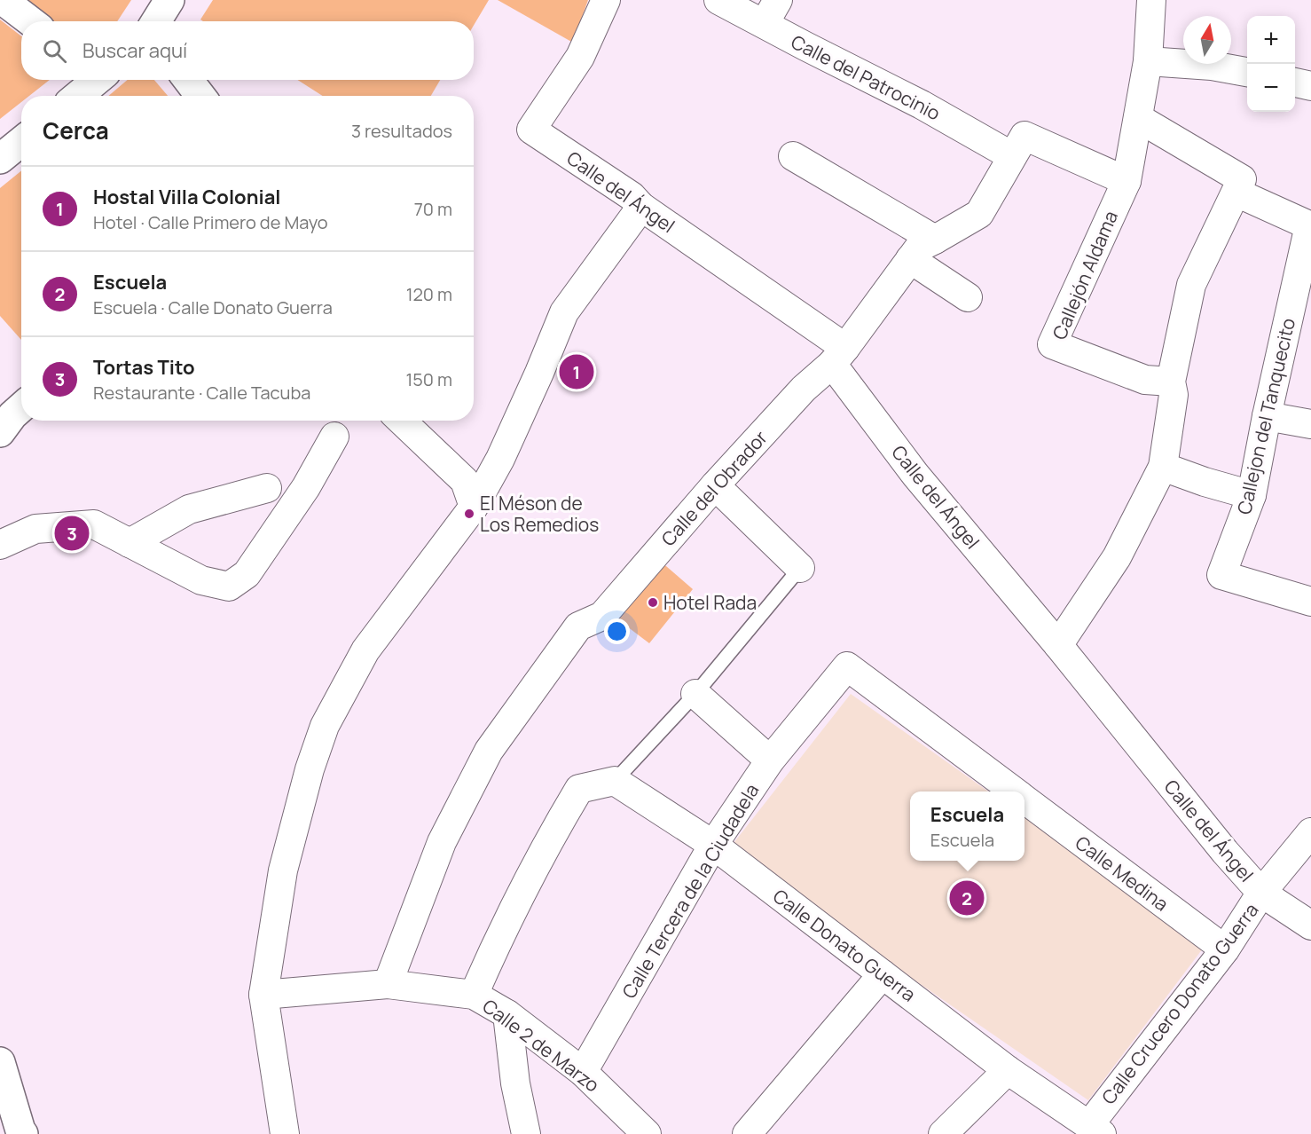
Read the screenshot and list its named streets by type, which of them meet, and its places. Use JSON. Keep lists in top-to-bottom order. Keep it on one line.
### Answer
{"streets":{"street":["Calle del Patrocinio","Calle del Ángel","Callejón Aldama","Callejon del Tanquecito","Calle del Obrador","Calle Medina","Calle Tercera de la Ciudadela","Calle Donato Guerra","Calle Crucero Donato Guerra","Calle 2 de Marzo"]},"crossings":[["Calle del Patrocinio","Calle del Obrador"],["Calle del Ángel","Calle del Obrador"],["Calle del Ángel","Calle Crucero Donato Guerra"],["Callejón Aldama","Calle del Obrador"],["Calle del Obrador","Calle 2 de Marzo"],["Calle Medina","Calle Tercera de la Ciudadela"],["Calle Medina","Calle Crucero Donato Guerra"],["Calle Tercera de la Ciudadela","Calle Donato Guerra"],["Calle Tercera de la Ciudadela","Calle 2 de Marzo"],["Calle Donato Guerra","Calle Crucero Donato Guerra"]],"places":["El Méson de Los Remedios","Hotel Rada"],"north":"top","page":{"map_buttons":["+","−"],"search":"Buscar aquí","heading":["Cerca","3 resultados"],"list":[{"mark":"1","name":"Hostal Villa Colonial","note":"Hotel · Calle Primero de Mayo","value":"70 m"},{"mark":"2","name":"Escuela","note":"Escuela · Calle Donato Guerra","value":"120 m"},{"mark":"3","name":"Tortas Tito","note":"Restaurante · Calle Tacuba","value":"150 m"}],"pins":["1","3","2"],"popup":["Escuela","Escuela"]}}
